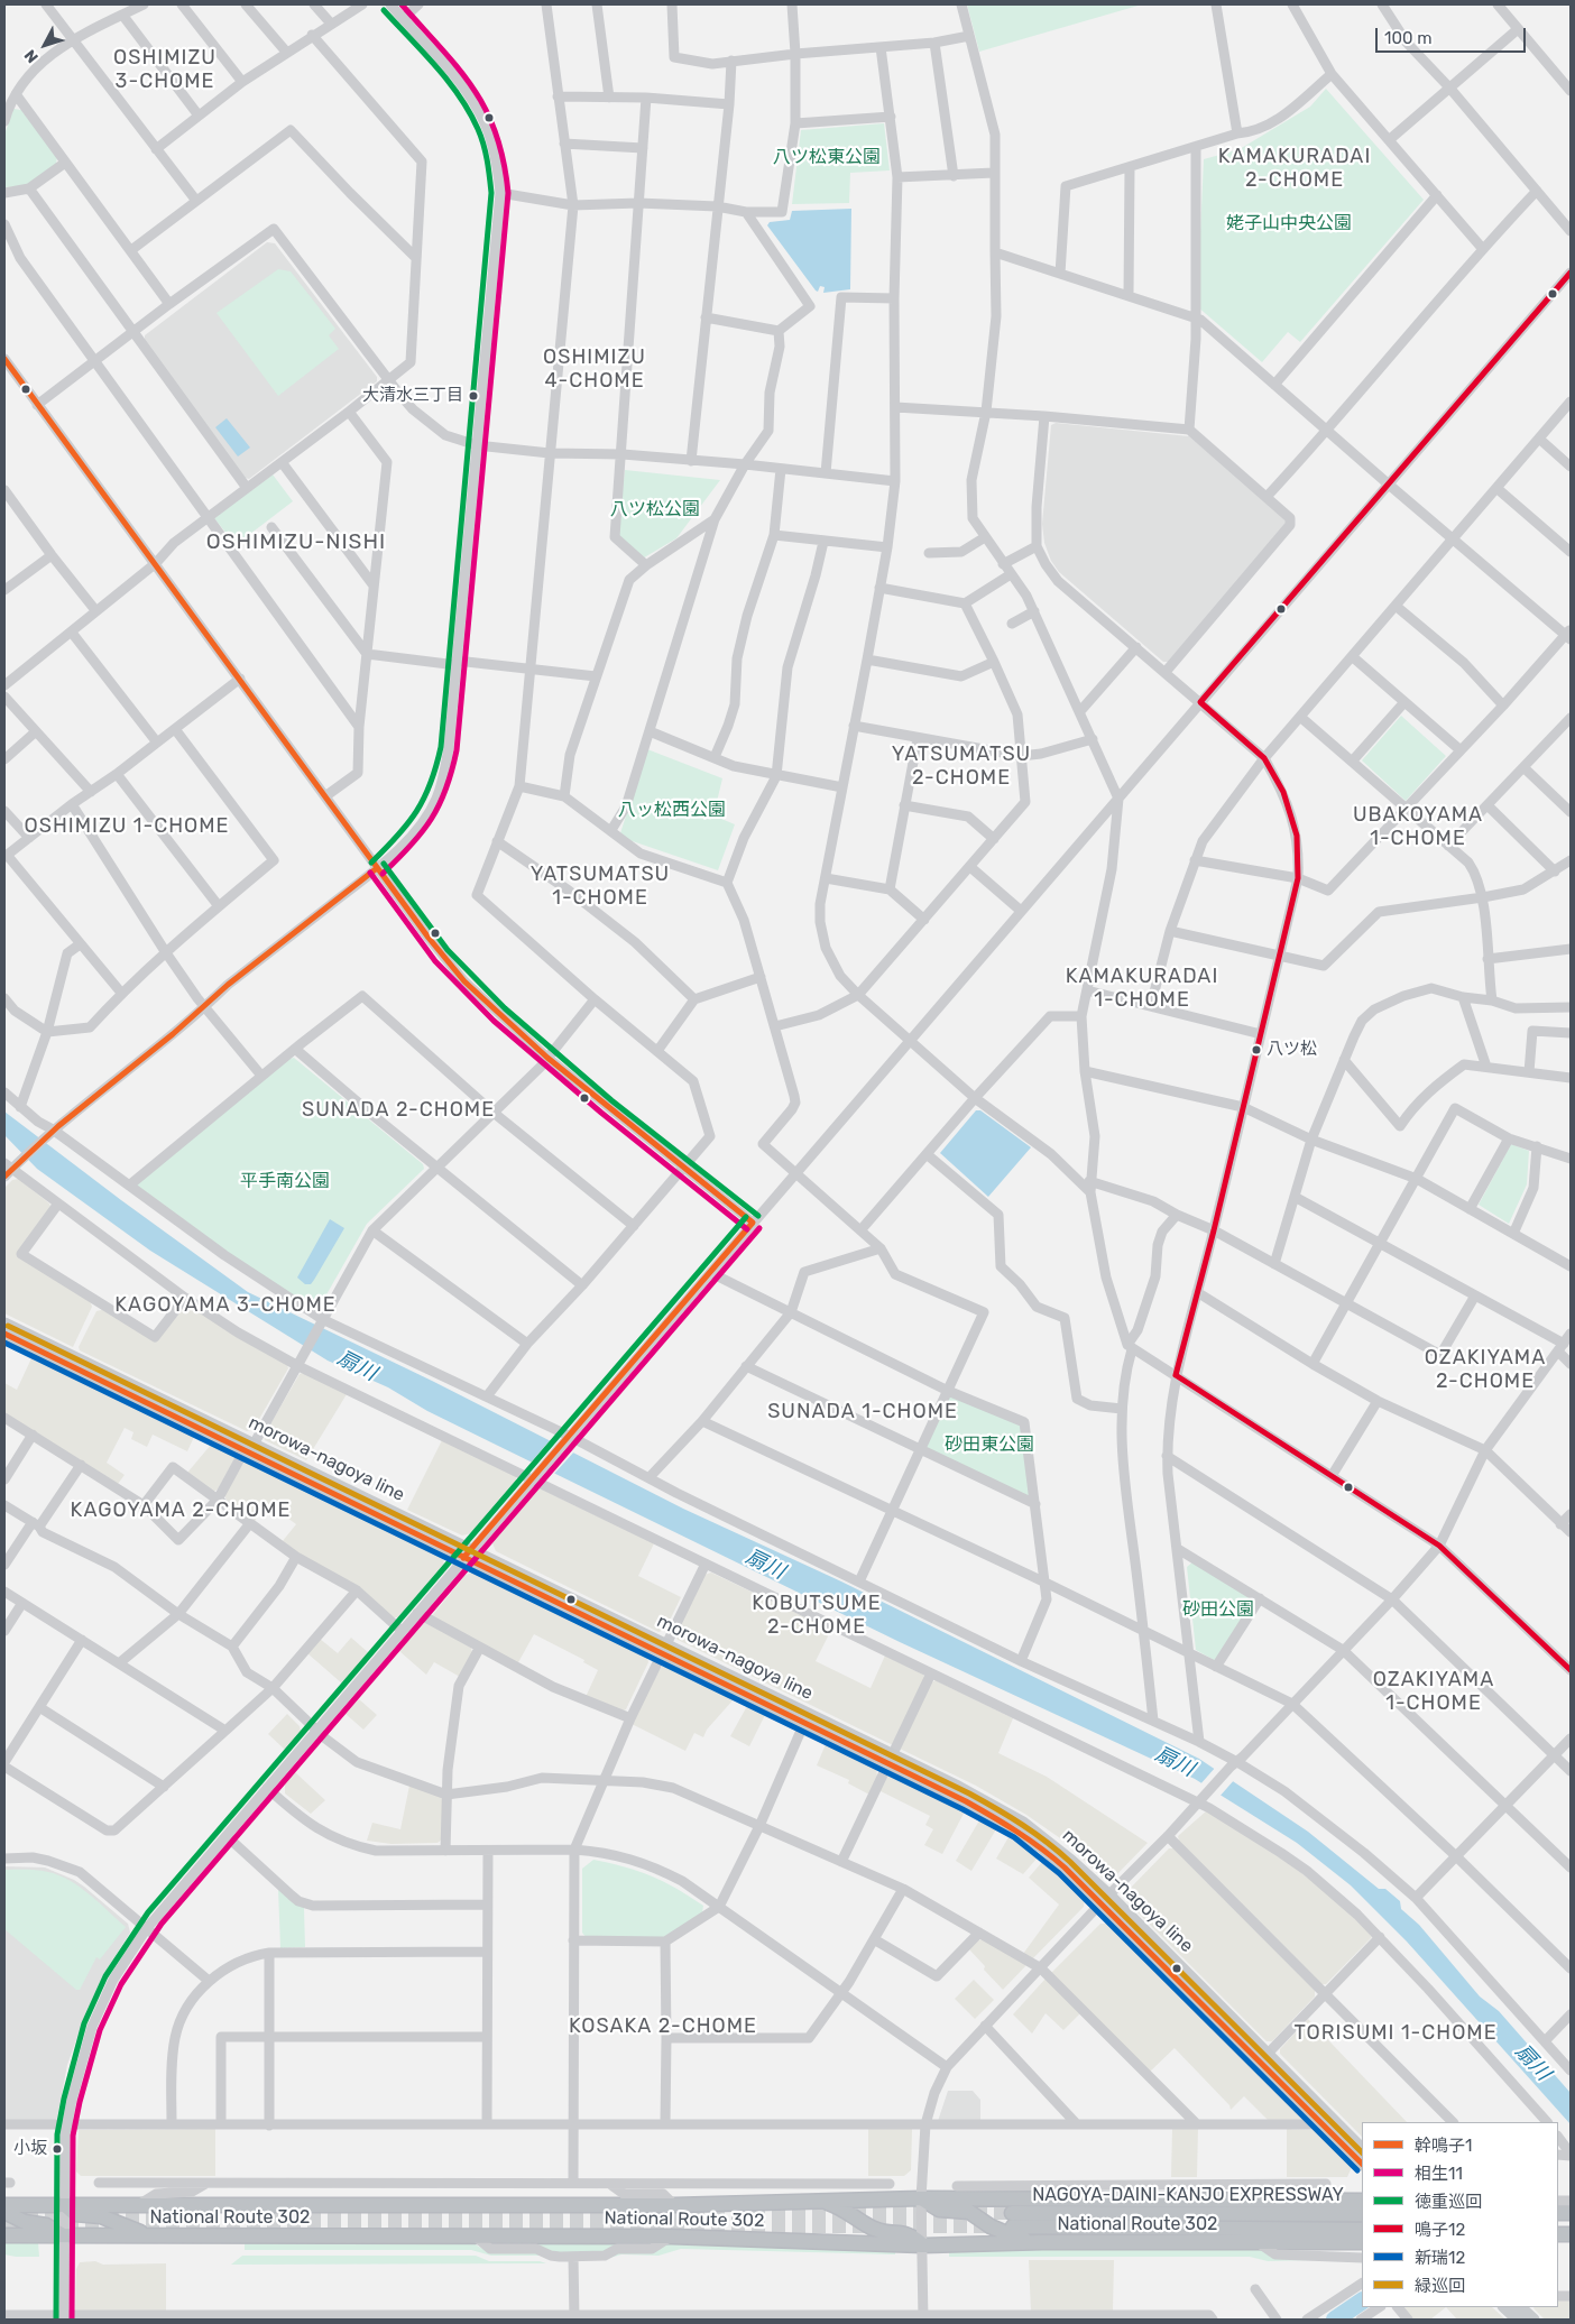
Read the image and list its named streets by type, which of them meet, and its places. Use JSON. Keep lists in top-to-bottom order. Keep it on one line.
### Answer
{"streets":{"highway":["NAGOYA-DAINI-KANJO EXPRESSWAY","National Route 302"],"main road":["morowa-nagoya line"]},"districts":["OSHIMIZU 3-CHOME","KAMAKURADAI 2-CHOME","OSHIMIZU 4-CHOME","OSHIMIZU-NISHI","YATSUMATSU 2-CHOME","UBAKOYAMA 1-CHOME","OSHIMIZU 1-CHOME","YATSUMATSU 1-CHOME","KAMAKURADAI 1-CHOME","SUNADA 2-CHOME","KAGOYAMA 3-CHOME","OZAKIYAMA 2-CHOME","SUNADA 1-CHOME","KAGOYAMA 2-CHOME","KOBUTSUME 2-CHOME","OZAKIYAMA 1-CHOME","KOSAKA 2-CHOME","TORISUMI 1-CHOME"],"water":["扇川"],"parks":["八ツ松東公園","姥子山中央公園","八ツ松公園","八ッ松西公園","平手南公園","砂田東公園","砂田公園"],"places":["大清水三丁目","八ツ松","小坂"],"lines":["transit line 相生11","transit line 徳重巡回","transit line 鳴子12","transit line 幹鳴子1","transit line 緑巡回","transit line 新瑞12"],"legend":["幹鳴子1","相生11","徳重巡回","鳴子12","新瑞12","緑巡回"],"scale_bar":"100 m","north":"bottom left"}
